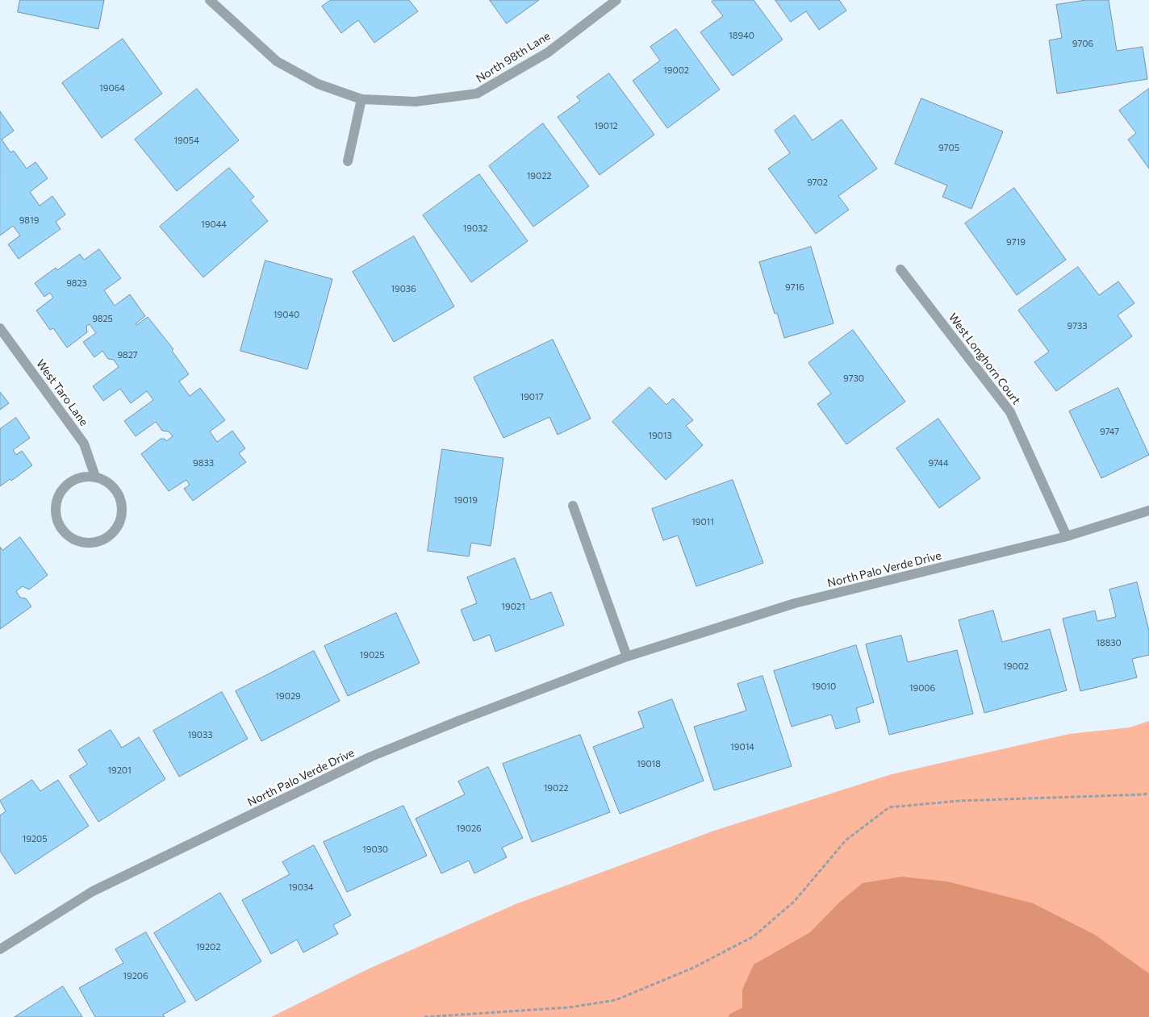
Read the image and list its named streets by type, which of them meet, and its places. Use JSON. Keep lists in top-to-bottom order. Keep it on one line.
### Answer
{"streets":{"street":["North 98th Lane","West Longhorn Court","West Taro Lane","North Palo Verde Drive"]},"crossings":[["West Longhorn Court","North Palo Verde Drive"]],"house_numbers":["18940","9706","19002","19064","19012","19054","9705","19022","9702","9819","19044","19032","9719","9823","9716","19036","19040","9825","9733","9827","9730","19017","9747","19013","9833","9744","19019","19011","19021","18830","19025","19002","19010","19006","19029","19033","19014","19018","19201","19022","19026","19205","19030","19034","19202","19206"]}
